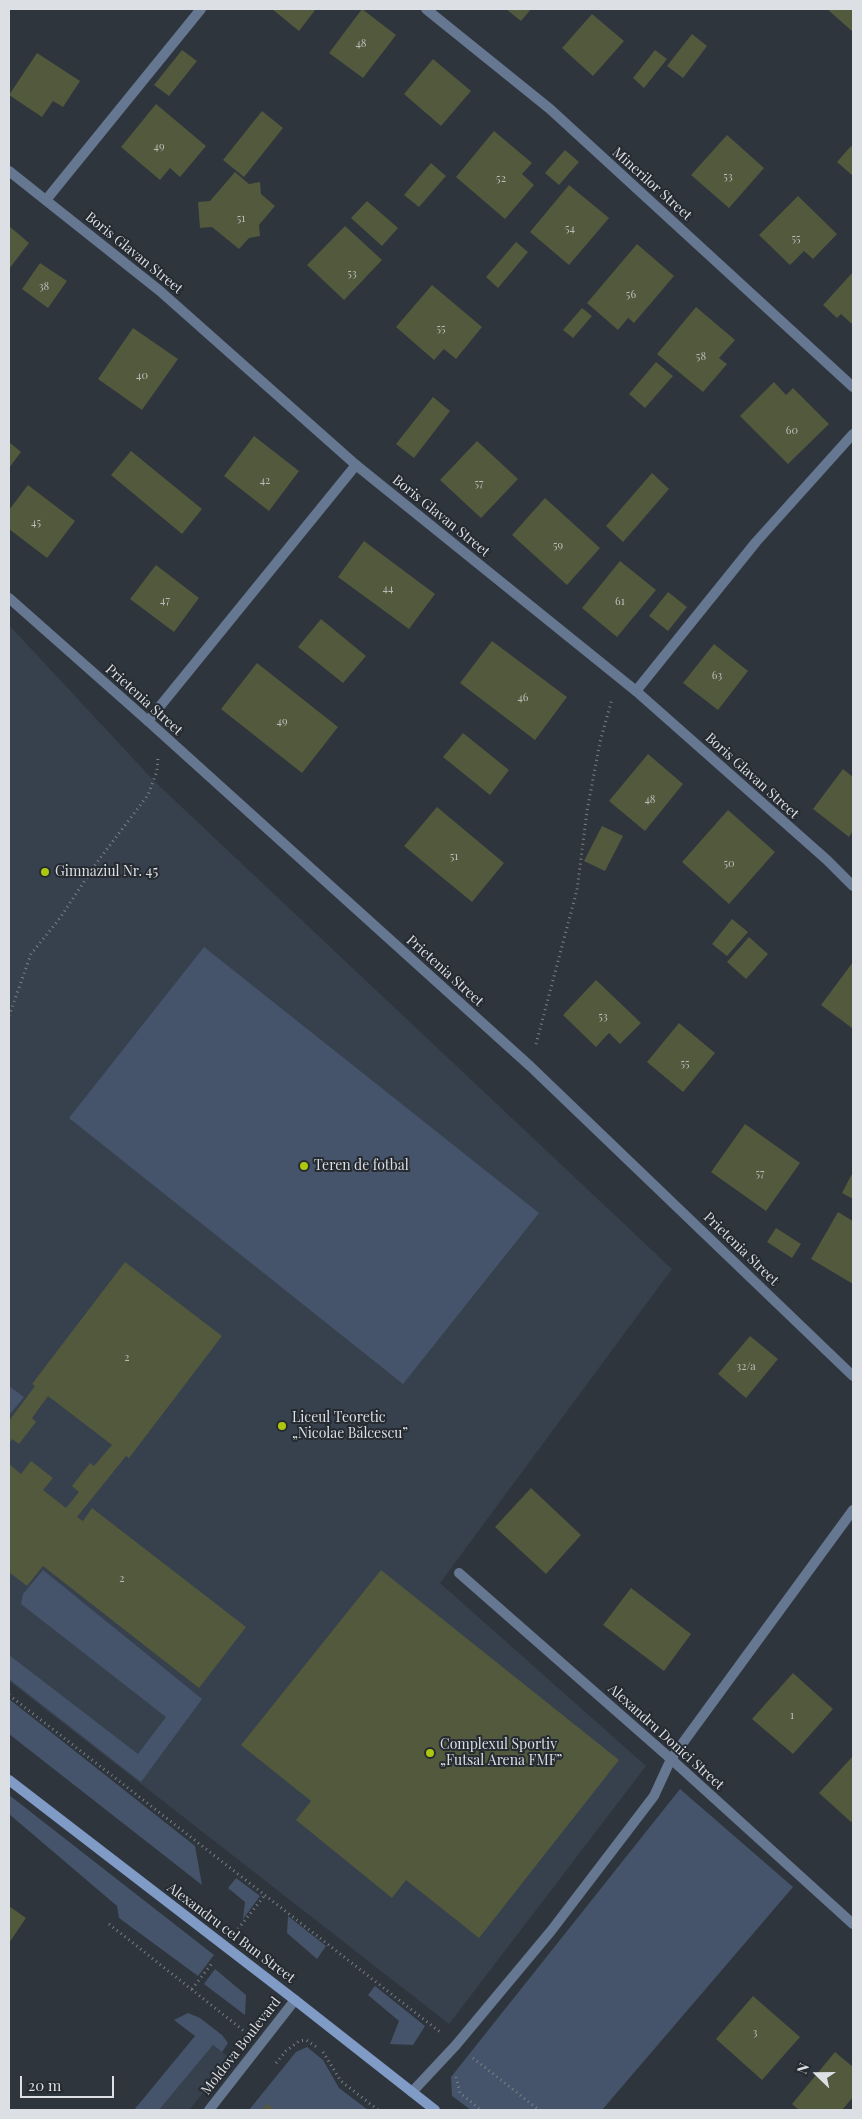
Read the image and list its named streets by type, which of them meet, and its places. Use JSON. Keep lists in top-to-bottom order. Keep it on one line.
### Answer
{"streets":{"street":["Minerilor Street","Boris Glavan Street","Prietenia Street","Alexandru Donici Street","Alexandru cel Bun Street","Moldova Boulevard"]},"crossings":[["Alexandru cel Bun Street","Moldova Boulevard"]],"places":["Gimnaziul Nr. 45","Teren de fotbal","Liceul Teoretic „Nicolae Bălcescu”","Complexul Sportiv „Futsal Arena FMF”"],"house_numbers":["48","49","53","52","51","54","55","53","38","56","55","58","40","60","42","57","45","59","44","47","61","63","46","49","48","51","50","53","55","57","2","32/a","2","1","3"],"scale_bar":"20 m","north":"left"}
